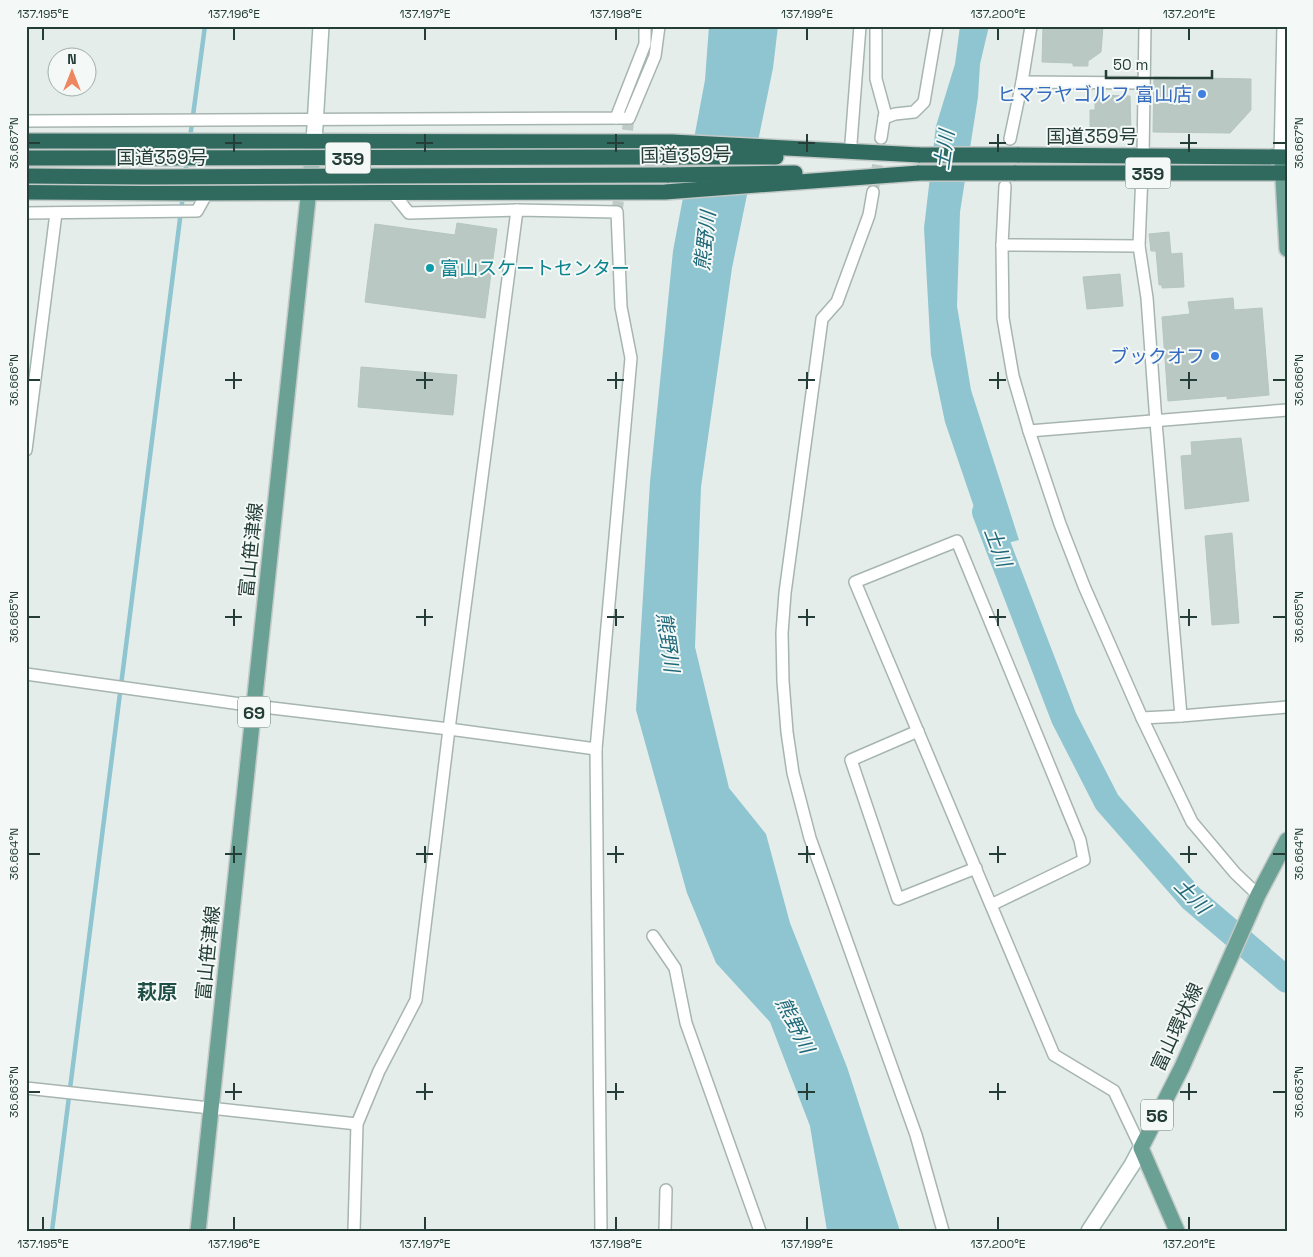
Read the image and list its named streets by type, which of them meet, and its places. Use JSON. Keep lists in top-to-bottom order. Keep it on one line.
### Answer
{"streets":{"highway":["国道359号","359"],"main road":["富山笹津線","69","富山環状線","56"]},"crossings":[["富山環状線","56"]],"districts":["萩原"],"water":["土川","熊野川"],"places":["ヒマラヤゴルフ 富山店","富山スケートセンター","ブックオフ"],"scale_bar":"50 m","north":"top","coordinates":["137.195°E","137.196°E","137.197°E","137.198°E","137.199°E","137.200°E","137.201°E","36.667°N","36.666°N","36.665°N","36.664°N","36.663°N"]}
